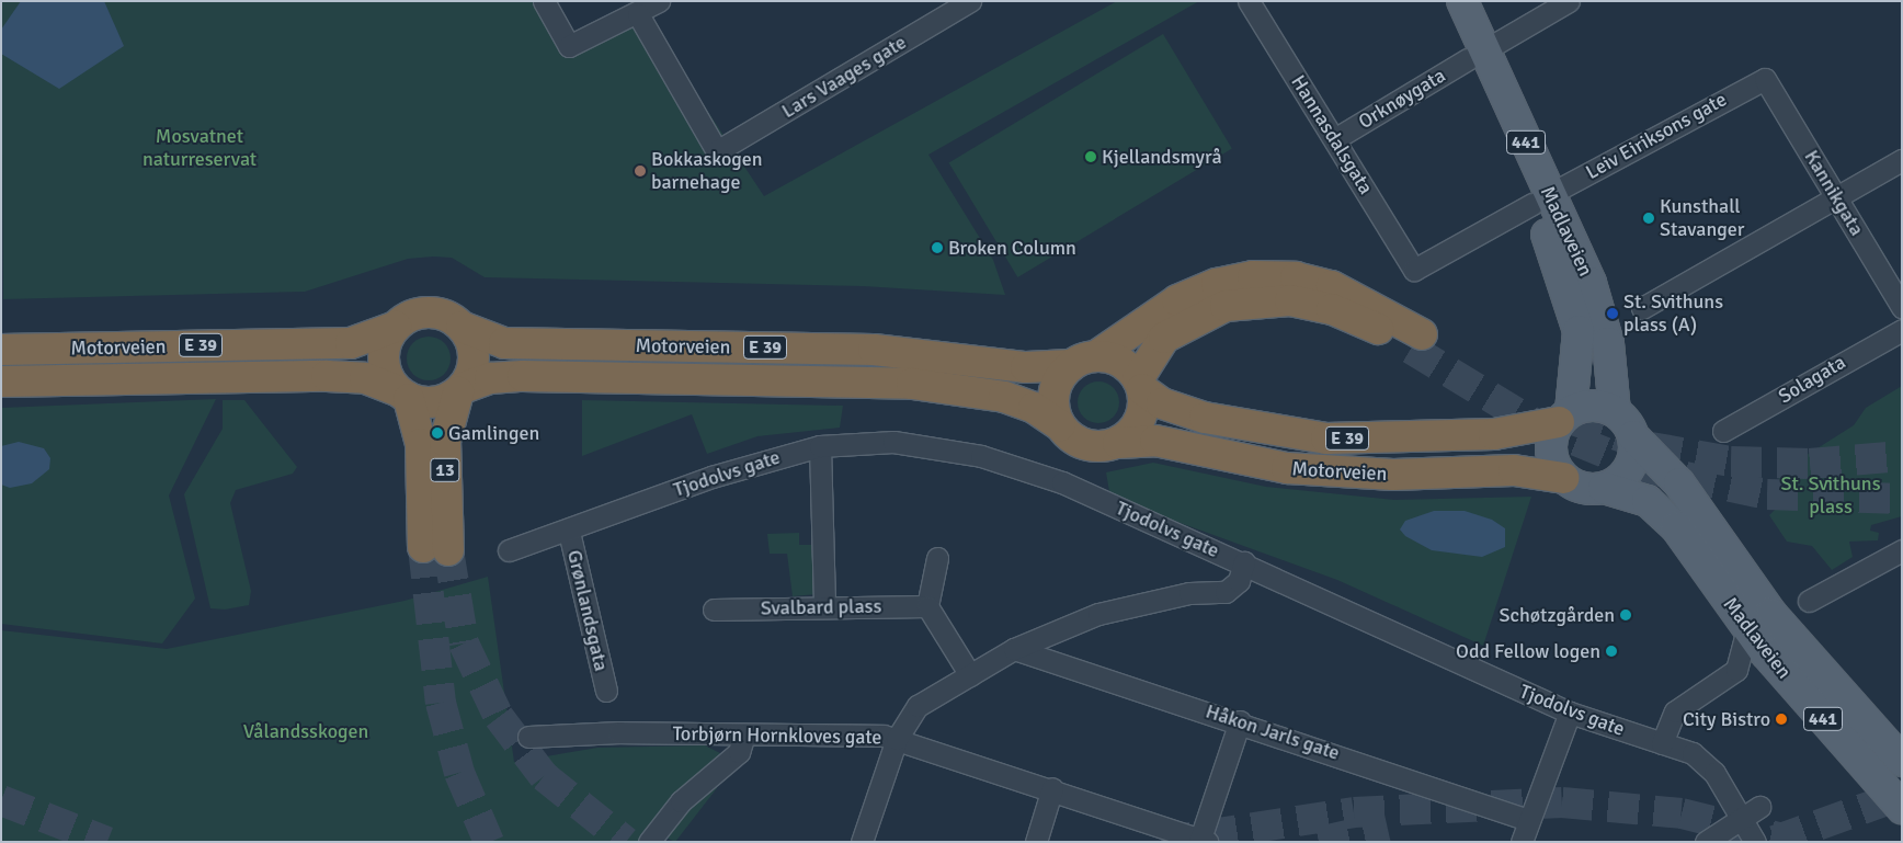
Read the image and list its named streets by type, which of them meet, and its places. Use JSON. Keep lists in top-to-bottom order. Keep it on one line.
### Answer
{"streets":{"highway":["E 39","Motorveien","13"],"main road":["441","Madlaveien"],"street":["Lars Vaages gate","Orknøygata","Hannasdalsgata","Leiv Eiriksons gate","Kannikgata","Solagata","Tjodolvs gate","Svalbard plass","Grønlandsgata","Håkon Jarls gate","Torbjørn Hornkloves gate"]},"crossings":[["Orknøygata","Hannasdalsgata"],["Orknøygata","Madlaveien"],["Hannasdalsgata","Leiv Eiriksons gate"],["Leiv Eiriksons gate","Kannikgata"],["Leiv Eiriksons gate","Madlaveien"],["441","Madlaveien"],["441","Motorveien"],["Madlaveien","Motorveien"],["E 39","Motorveien"],["E 39","13"],["Motorveien","13"],["Tjodolvs gate","Grønlandsgata"]],"parks":["Mosvatnet naturreservat","St. Svithuns plass","Vålandsskogen"],"places":["Kjellandsmyrå","Bokkaskogen barnehage","Kunsthall Stavanger","Broken Column","St. Svithuns plass (A)","Gamlingen","Schøtzgården","Odd Fellow logen","City Bistro"]}
